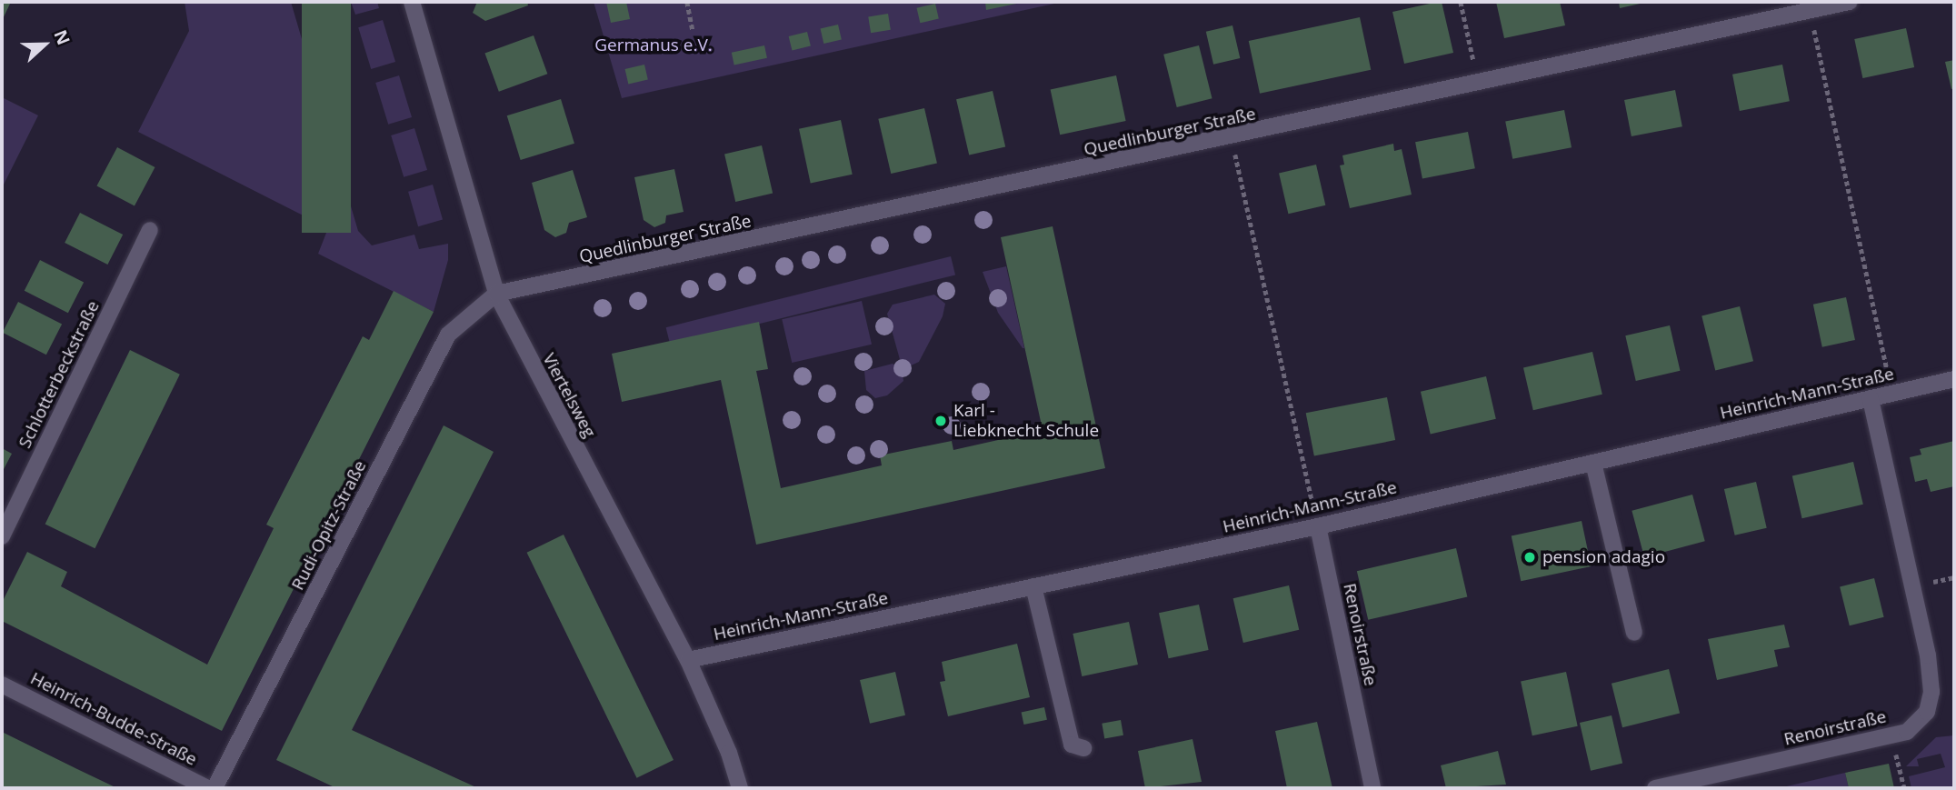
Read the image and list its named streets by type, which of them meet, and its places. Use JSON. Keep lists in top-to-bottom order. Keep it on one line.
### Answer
{"streets":{"street":["Quedlinburger Straße","Schlotterbeckstraße","Heinrich-Mann-Straße","Viertelsweg","Rudi-Opitz-Straße","Renoirstraße","Heinrich-Budde-Straße"]},"crossings":[["Quedlinburger Straße","Viertelsweg"],["Quedlinburger Straße","Rudi-Opitz-Straße"],["Heinrich-Mann-Straße","Viertelsweg"],["Heinrich-Mann-Straße","Renoirstraße"],["Viertelsweg","Rudi-Opitz-Straße"]],"parks":["Germanus e.V."],"places":["Karl - Liebknecht Schule","pension adagio"],"north":"right"}
